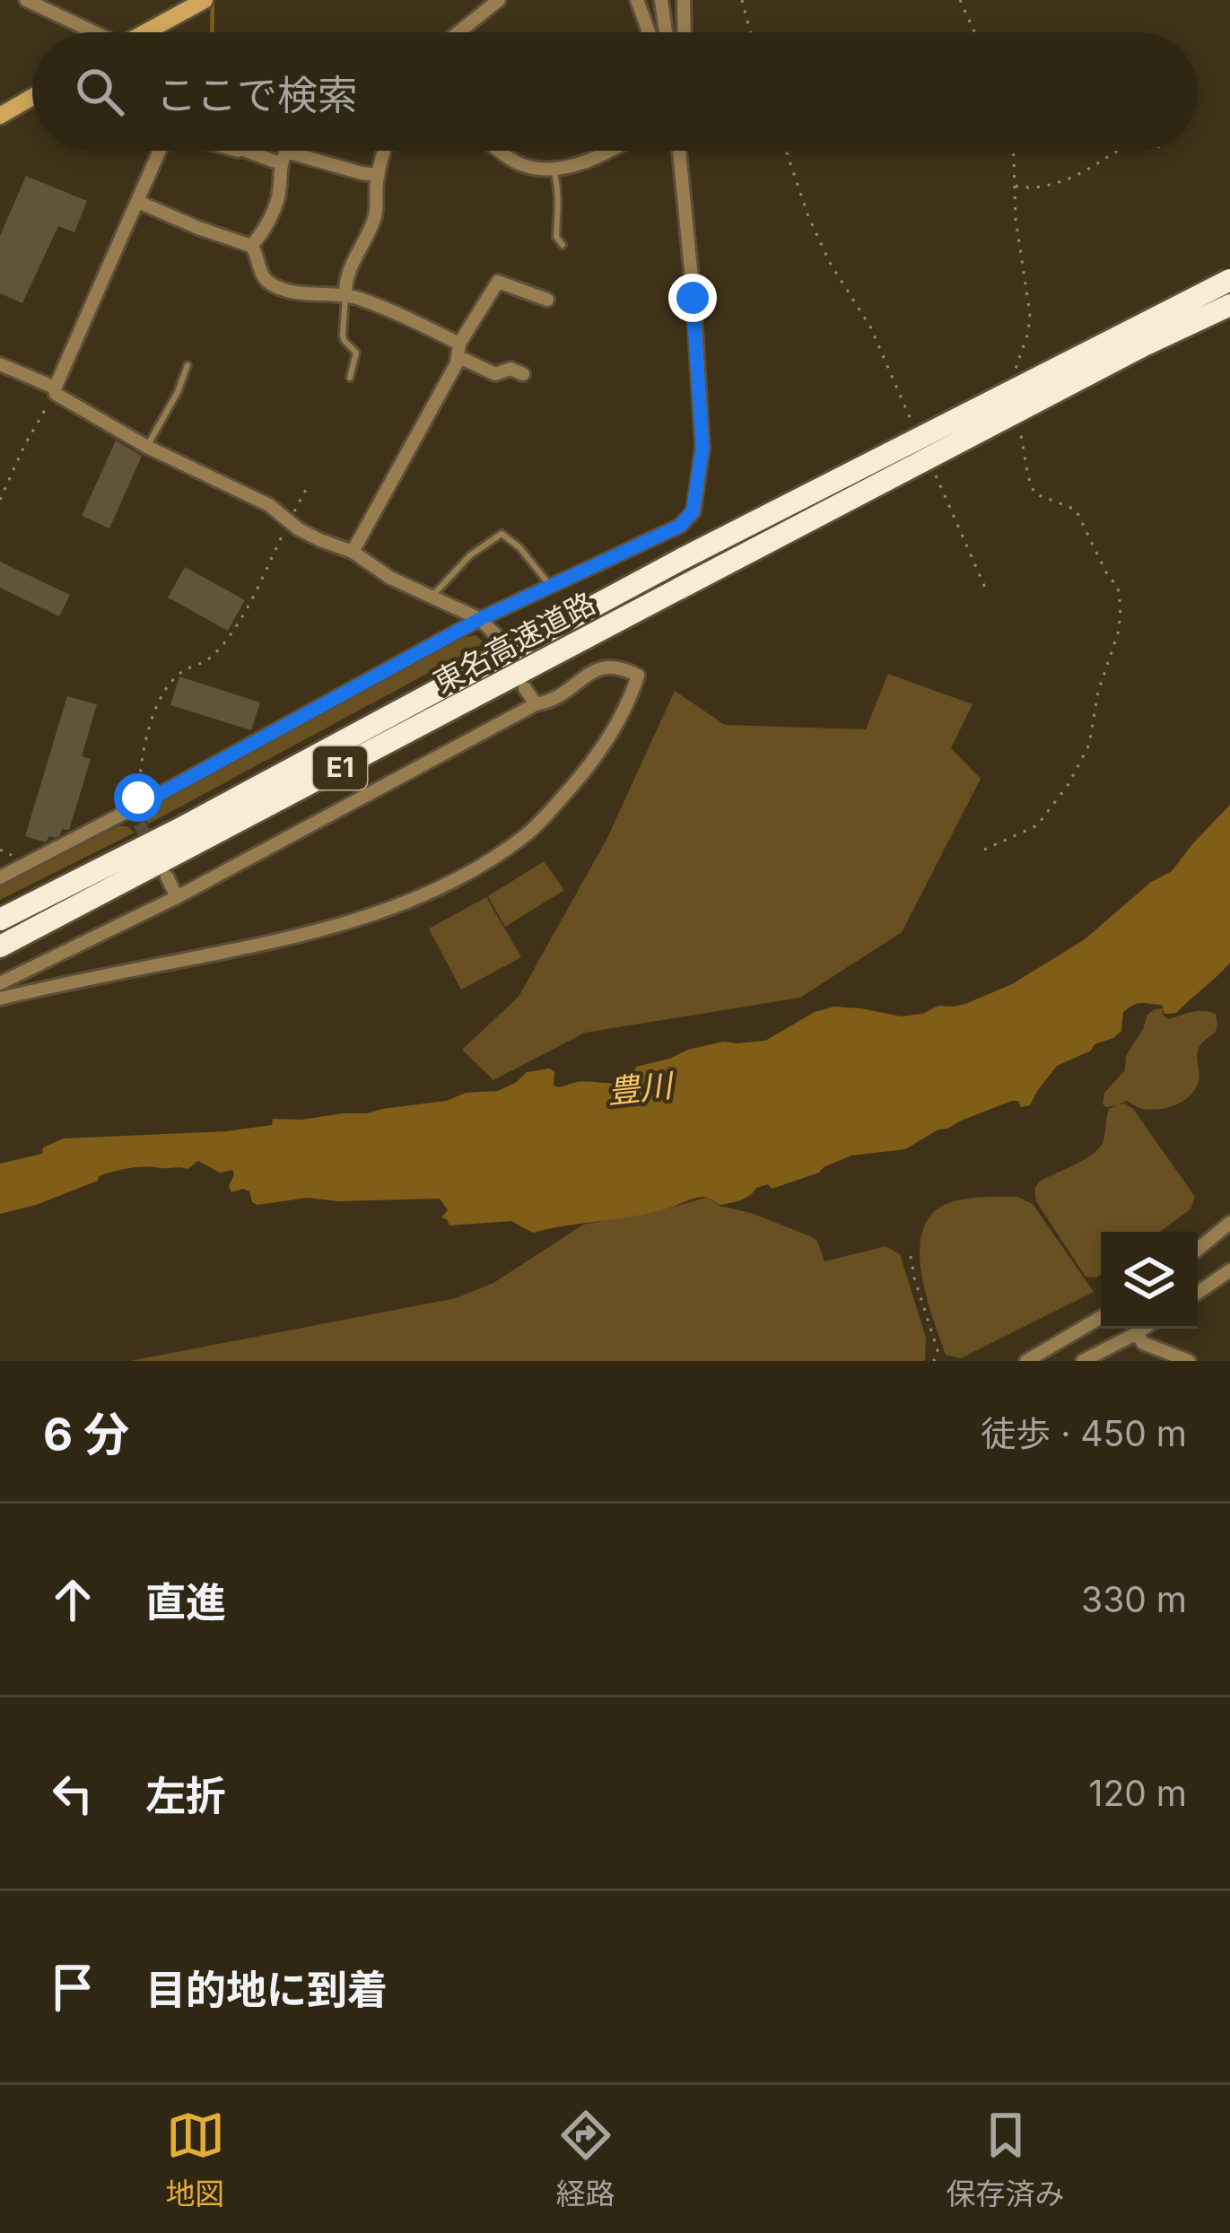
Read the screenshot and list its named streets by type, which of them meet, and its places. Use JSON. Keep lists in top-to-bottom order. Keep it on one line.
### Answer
{"streets":{"highway":["東名高速道路","E1"]},"water":["豊川"],"page":{"search":"ここで検索","heading":["6 分","徒歩 · 450 m"],"list":[["直進","330 m"],["左折","120 m"],"目的地に到着"],"nav":["地図","経路","保存済み"]}}
